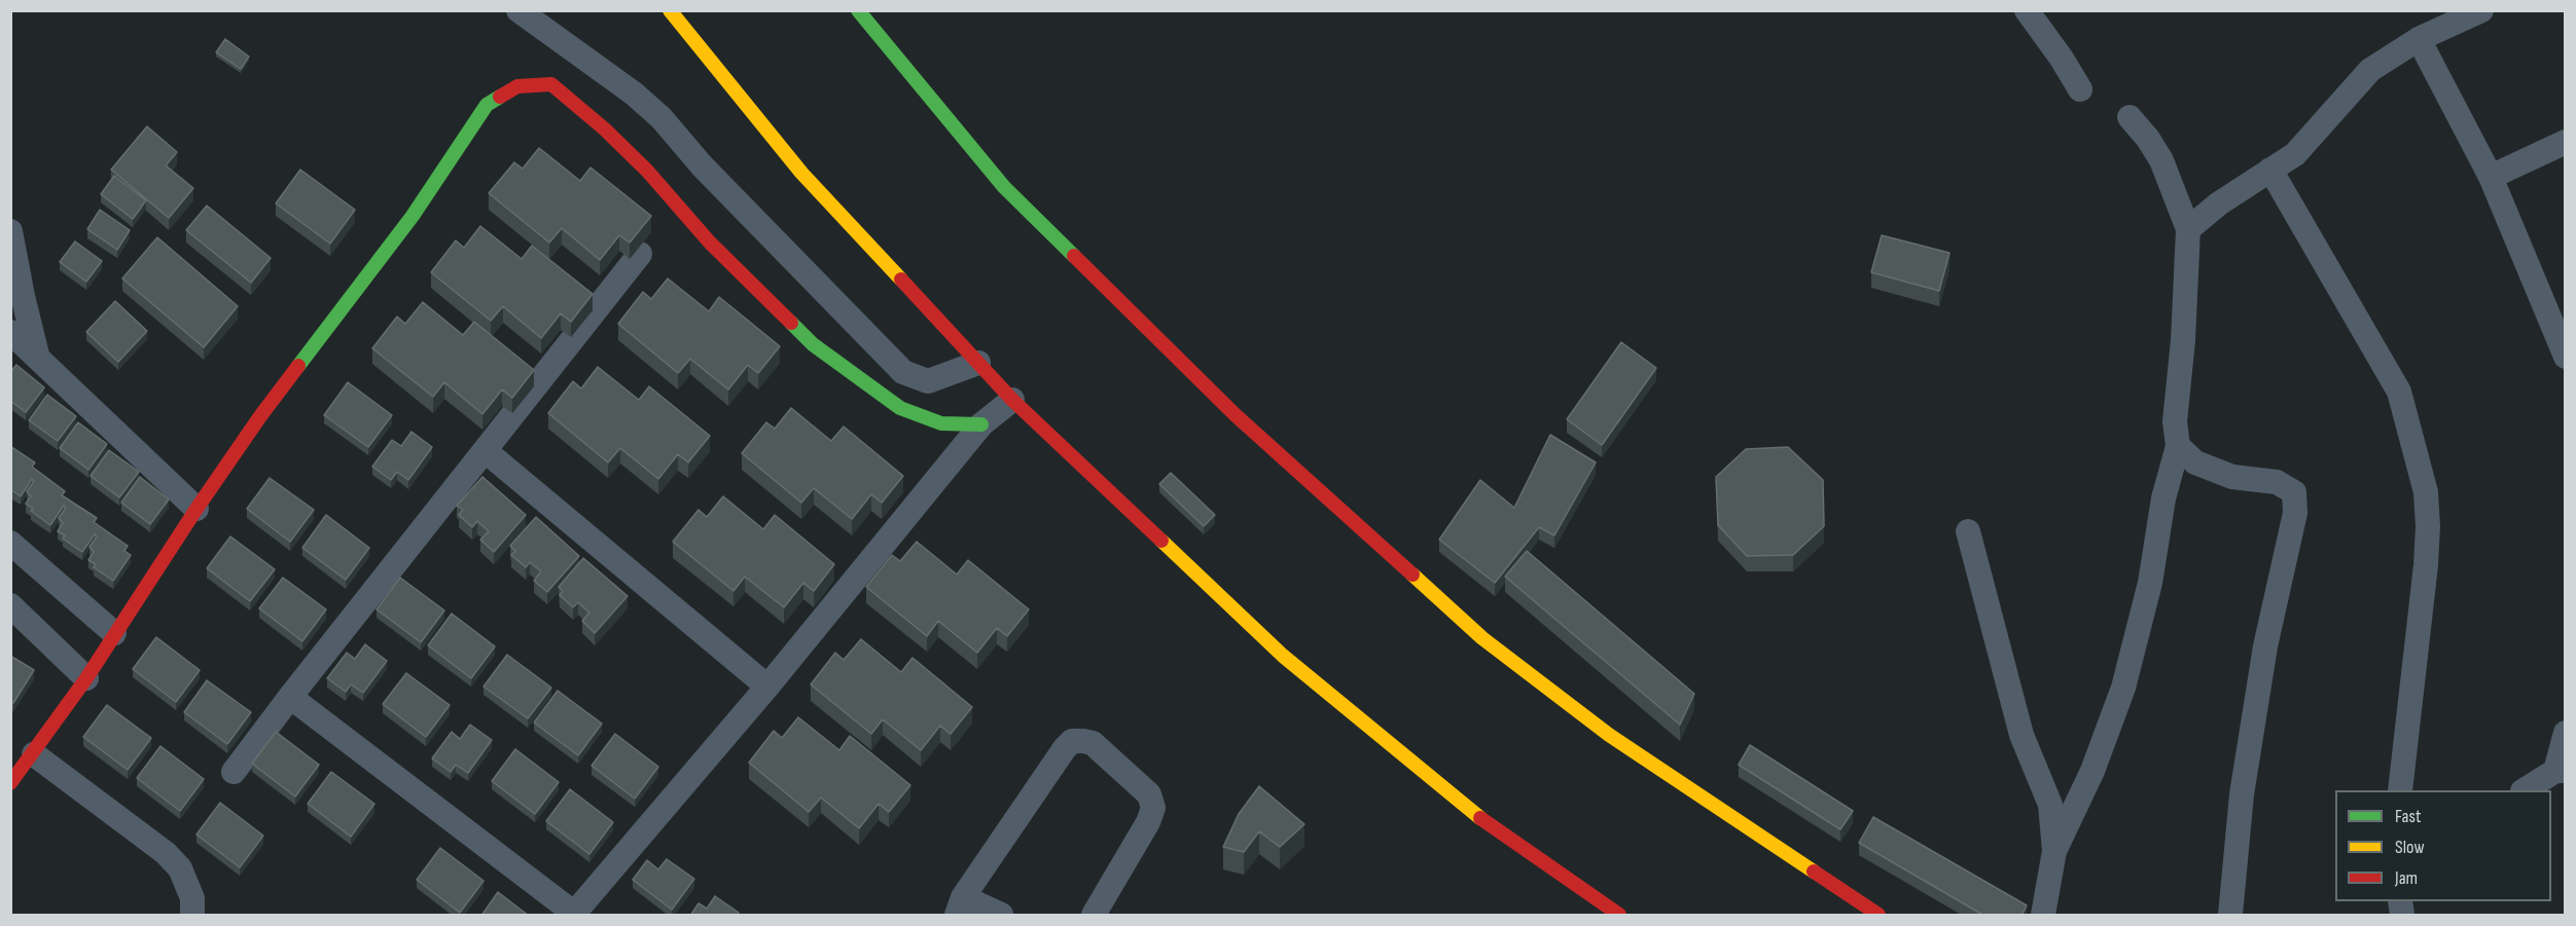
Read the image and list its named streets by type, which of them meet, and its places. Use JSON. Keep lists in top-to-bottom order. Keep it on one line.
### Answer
{"legend":["Fast","Slow","Jam"]}
